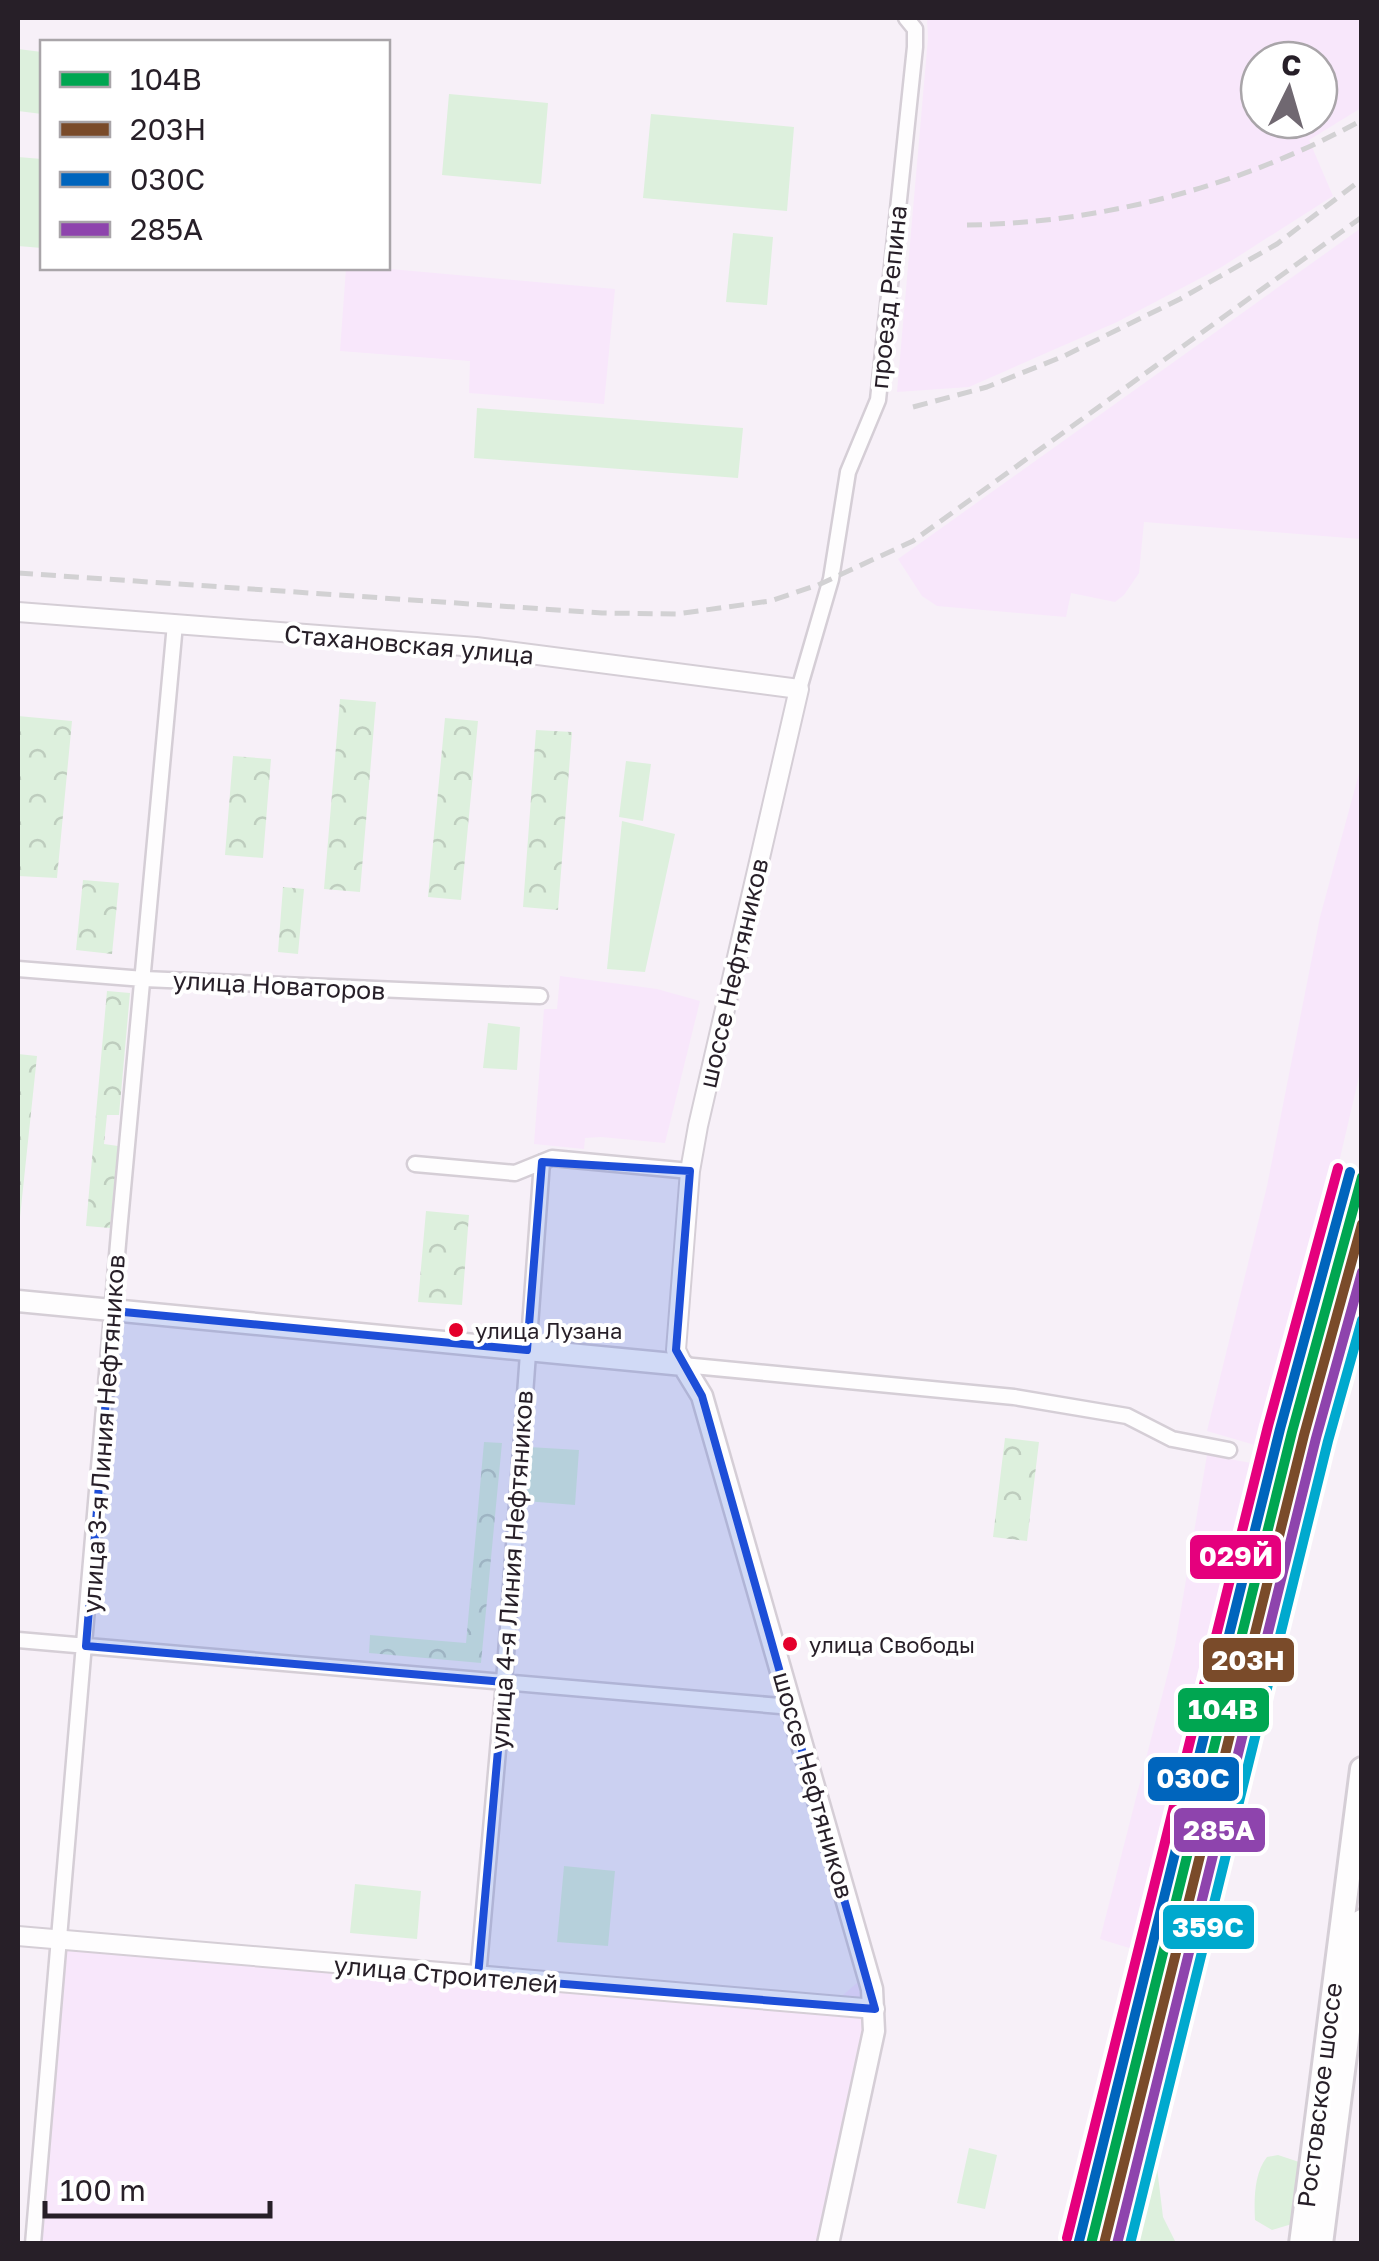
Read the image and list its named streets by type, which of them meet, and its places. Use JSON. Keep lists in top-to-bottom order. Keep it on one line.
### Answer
{"streets":{"main road":["шоссе Нефтяников","Ростовское шоссе"],"street":["проезд Репина","Стахановская улица","улица Новаторов","улица 3-я Линия Нефтяников","улица 4-я Линия Нефтяников","улица Строителей"]},"crossings":[["проезд Репина","Стахановская улица"],["проезд Репина","шоссе Нефтяников"],["Стахановская улица","шоссе Нефтяников"],["Стахановская улица","улица 3-я Линия Нефтяников"],["шоссе Нефтяников","улица Строителей"],["улица Новаторов","улица 3-я Линия Нефтяников"],["улица 3-я Линия Нефтяников","улица Строителей"],["улица 4-я Линия Нефтяников","улица Строителей"]],"places":["улица Лузана","улица Свободы"],"lines":["transit line 029Й","transit line 030C","transit line 104В","transit line 203Н","transit line 285А","transit line 359С"],"legend":["104В","203Н","030C","285А"],"scale_bar":"100 m","north":"top"}
